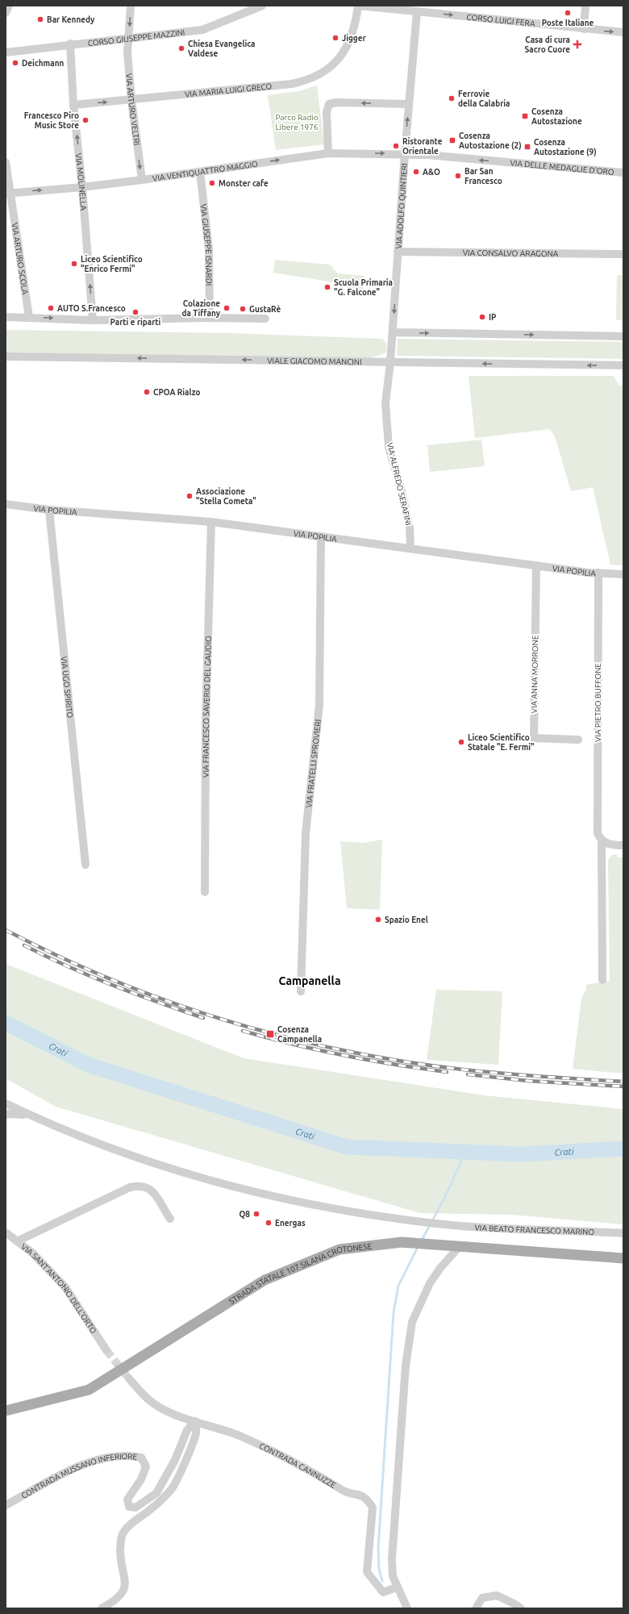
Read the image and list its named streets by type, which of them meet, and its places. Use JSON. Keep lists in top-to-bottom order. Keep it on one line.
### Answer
{"streets":{"main road":["STRADA STATALE 107 SILANA CROTONESE"],"street":["CORSO LUIGI FERA","CORSO GIUSEPPE MAZZINI","VIA MARIA LUIGI GRECO","VIA ARTURO VELTRI","VIA DELLE MEDAGLIE D'ORO","VIA VENTIQUATTRO MAGGIO","VIA MOLINELLA","VIA ADOLFO QUINTIERI","VIA GIUSEPPE ISNARDI","VIA CONSALVO ARAGONA","VIA ARTURO SCOLA","VIALE GIACOMO MANCINI","VIA ALFREDO SERAFINI","VIA POPILIA","VIA ANNA MORRONE","VIA UGO SPIRITO","VIA PIETRO BUFFONE","VIA FRANCESCO SAVERIO DEL GAUDIO","VIA FRATELLI SPROVIERI","VIA BEATO FRANCESCO MARINO","VIA SANT'ANTONIO DELL'ORTO","CONTRADA CANNUZZE","CONTRADA MUSSANO INFERIORE"]},"crossings":[["CORSO LUIGI FERA","VIA MARIA LUIGI GRECO"],["CORSO LUIGI FERA","VIA ADOLFO QUINTIERI"],["CORSO GIUSEPPE MAZZINI","VIA ARTURO VELTRI"],["CORSO GIUSEPPE MAZZINI","VIA MOLINELLA"],["VIA MARIA LUIGI GRECO","VIA ARTURO VELTRI"],["VIA MARIA LUIGI GRECO","VIA MOLINELLA"],["VIA ARTURO VELTRI","VIA VENTIQUATTRO MAGGIO"],["VIA DELLE MEDAGLIE D'ORO","VIA VENTIQUATTRO MAGGIO"],["VIA DELLE MEDAGLIE D'ORO","VIA ADOLFO QUINTIERI"],["VIA VENTIQUATTRO MAGGIO","VIA MOLINELLA"],["VIA VENTIQUATTRO MAGGIO","VIA ADOLFO QUINTIERI"],["VIA VENTIQUATTRO MAGGIO","VIA GIUSEPPE ISNARDI"],["VIA VENTIQUATTRO MAGGIO","VIA ARTURO SCOLA"],["VIA ADOLFO QUINTIERI","VIA CONSALVO ARAGONA"],["VIA ADOLFO QUINTIERI","VIALE GIACOMO MANCINI"],["VIA ADOLFO QUINTIERI","VIA ALFREDO SERAFINI"],["VIALE GIACOMO MANCINI","VIA ALFREDO SERAFINI"],["VIA ALFREDO SERAFINI","VIA POPILIA"],["VIA POPILIA","VIA ANNA MORRONE"],["VIA POPILIA","VIA UGO SPIRITO"],["VIA POPILIA","VIA PIETRO BUFFONE"],["VIA POPILIA","VIA FRANCESCO SAVERIO DEL GAUDIO"],["VIA POPILIA","VIA FRATELLI SPROVIERI"],["CONTRADA CANNUZZE","CONTRADA MUSSANO INFERIORE"]],"one_way":["CORSO LUIGI FERA","VIA ARTURO VELTRI","VIA DELLE MEDAGLIE D'ORO","VIA VENTIQUATTRO MAGGIO","VIA MOLINELLA"],"districts":["Campanella"],"water":["Crati"],"parks":["Parco Radio Libere 1976"],"places":{"other":["Poste Italiane","Bar Kennedy","Jigger","Chiesa Evangelica Valdese","Deichmann","Ferrovie della Calabria","Francesco Piro Music Store","Ristorante Orientale","A&O","Bar San Francesco","Monster cafe","Liceo Scientifico \"Enrico Fermi\"","Scuola Primaria \"G. Falcone\"","AUTO S.Francesco","Colazione da Tiffany","GustaRè","Parti e riparti","IP","CPOA Rialzo","Associazione \"Stella Cometa\"","Liceo Scientifico Statale \"E. Fermi\"","Spazio Enel","Q8","Energas"],"health":["Casa di cura Sacro Cuore"],"transit":["Cosenza Autostazione","Cosenza Autostazione (2)","Cosenza Autostazione (9)","Cosenza Campanella"]}}
